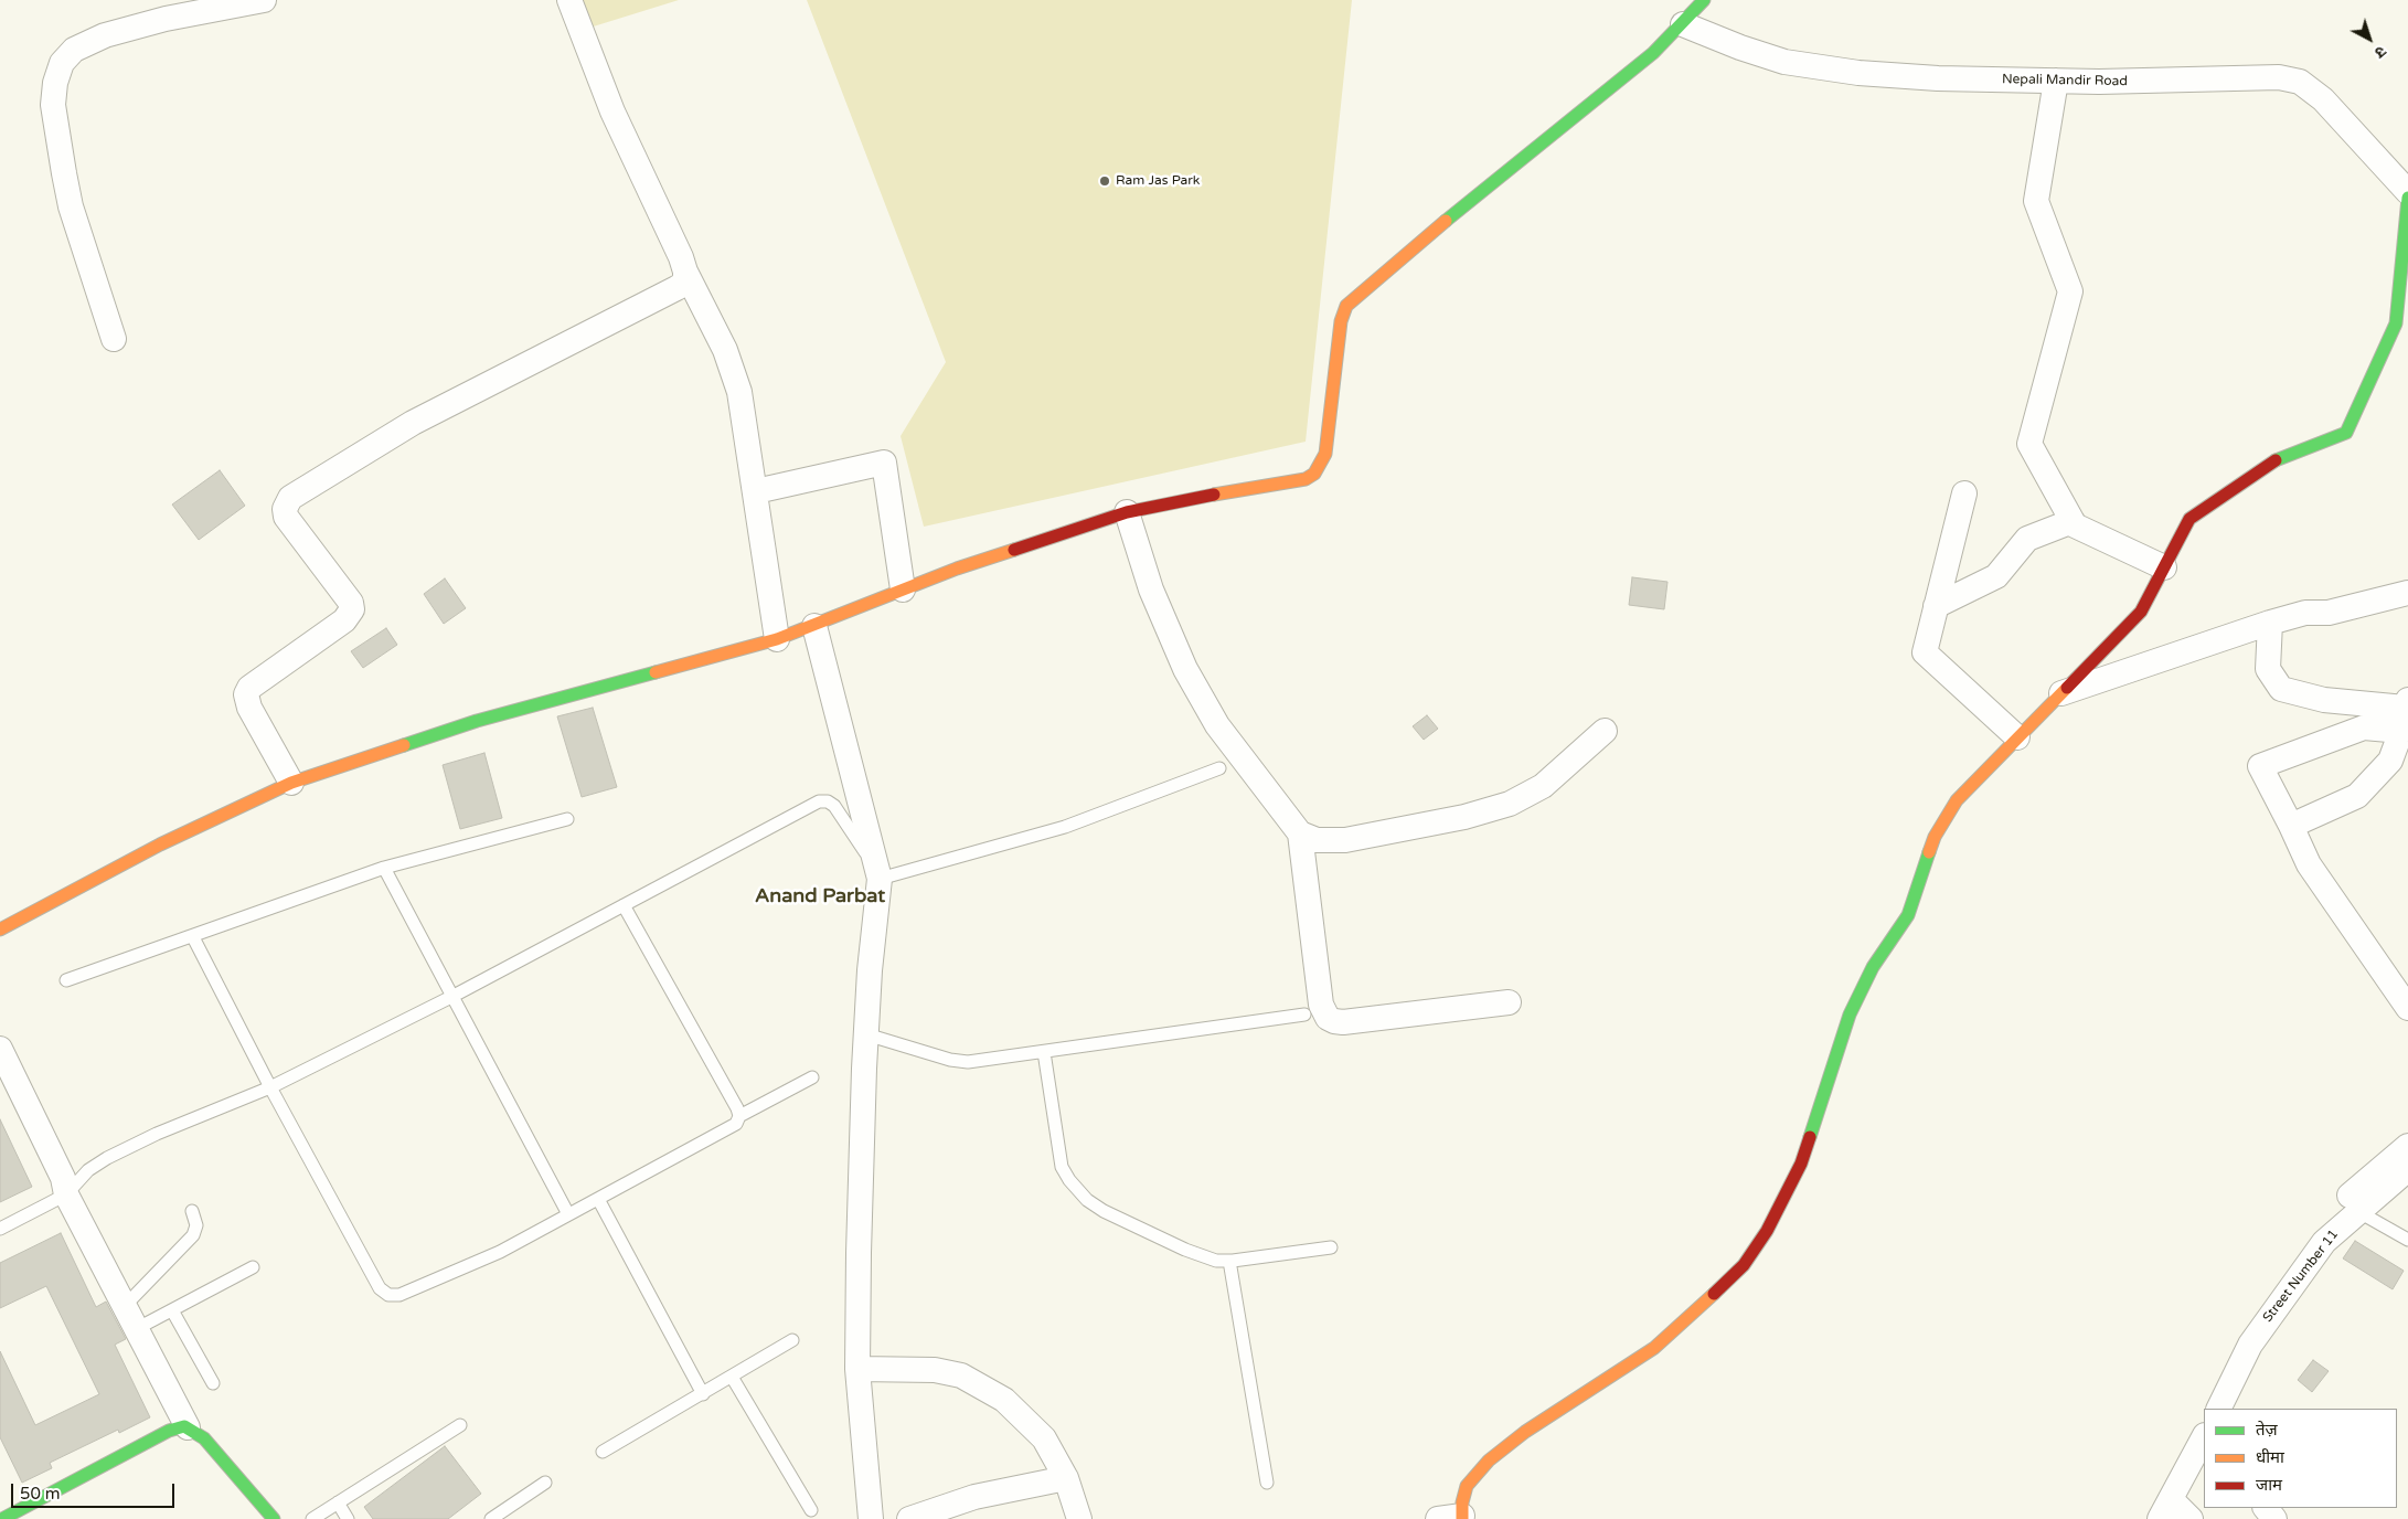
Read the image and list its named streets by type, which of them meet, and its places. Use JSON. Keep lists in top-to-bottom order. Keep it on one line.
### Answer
{"streets":{"street":["Nepali Mandir Road","Street Number 11"]},"districts":["Anand Parbat"],"places":["Ram Jas Park"],"legend":["तेज़","धीमा","जाम"],"scale_bar":"50 m","north":"bottom right"}
